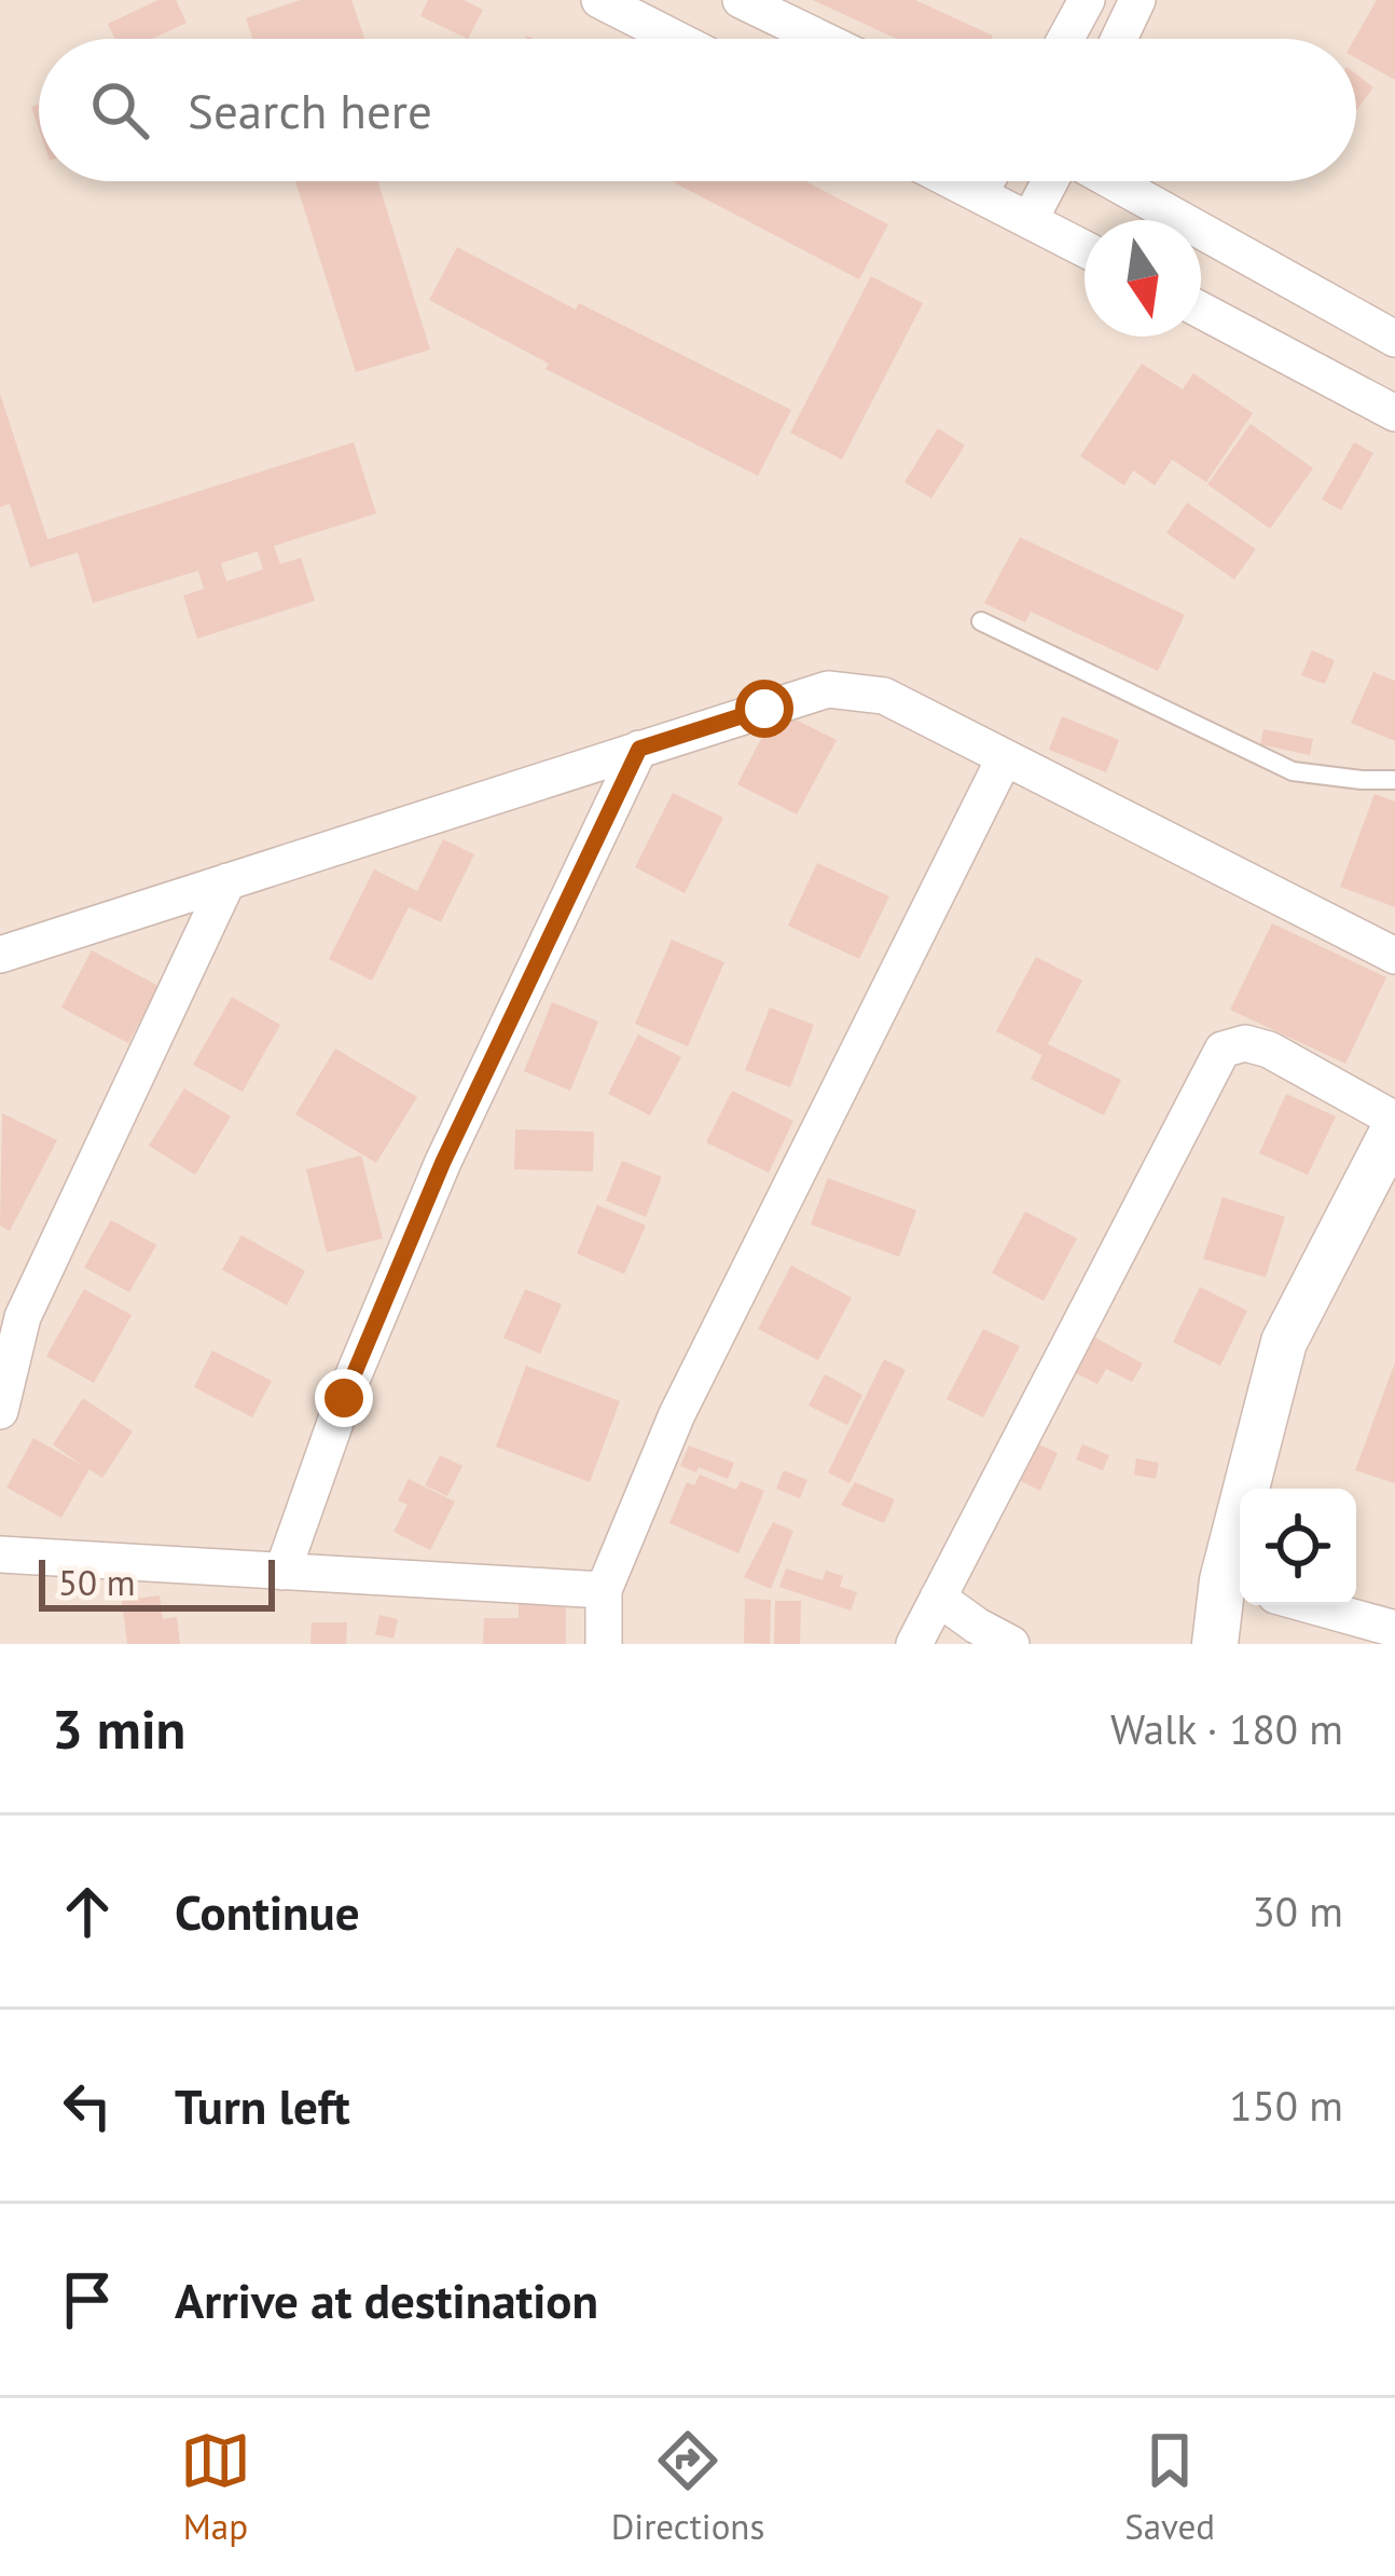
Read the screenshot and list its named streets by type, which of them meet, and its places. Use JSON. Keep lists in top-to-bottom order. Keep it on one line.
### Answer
{"scale_bar":"50 m","north":"bottom","page":{"search":"Search here","scale":"50 m","heading":["3 min","Walk · 180 m"],"list":[["Continue","30 m"],["Turn left","150 m"],"Arrive at destination"],"nav":["Map","Directions","Saved"]}}
